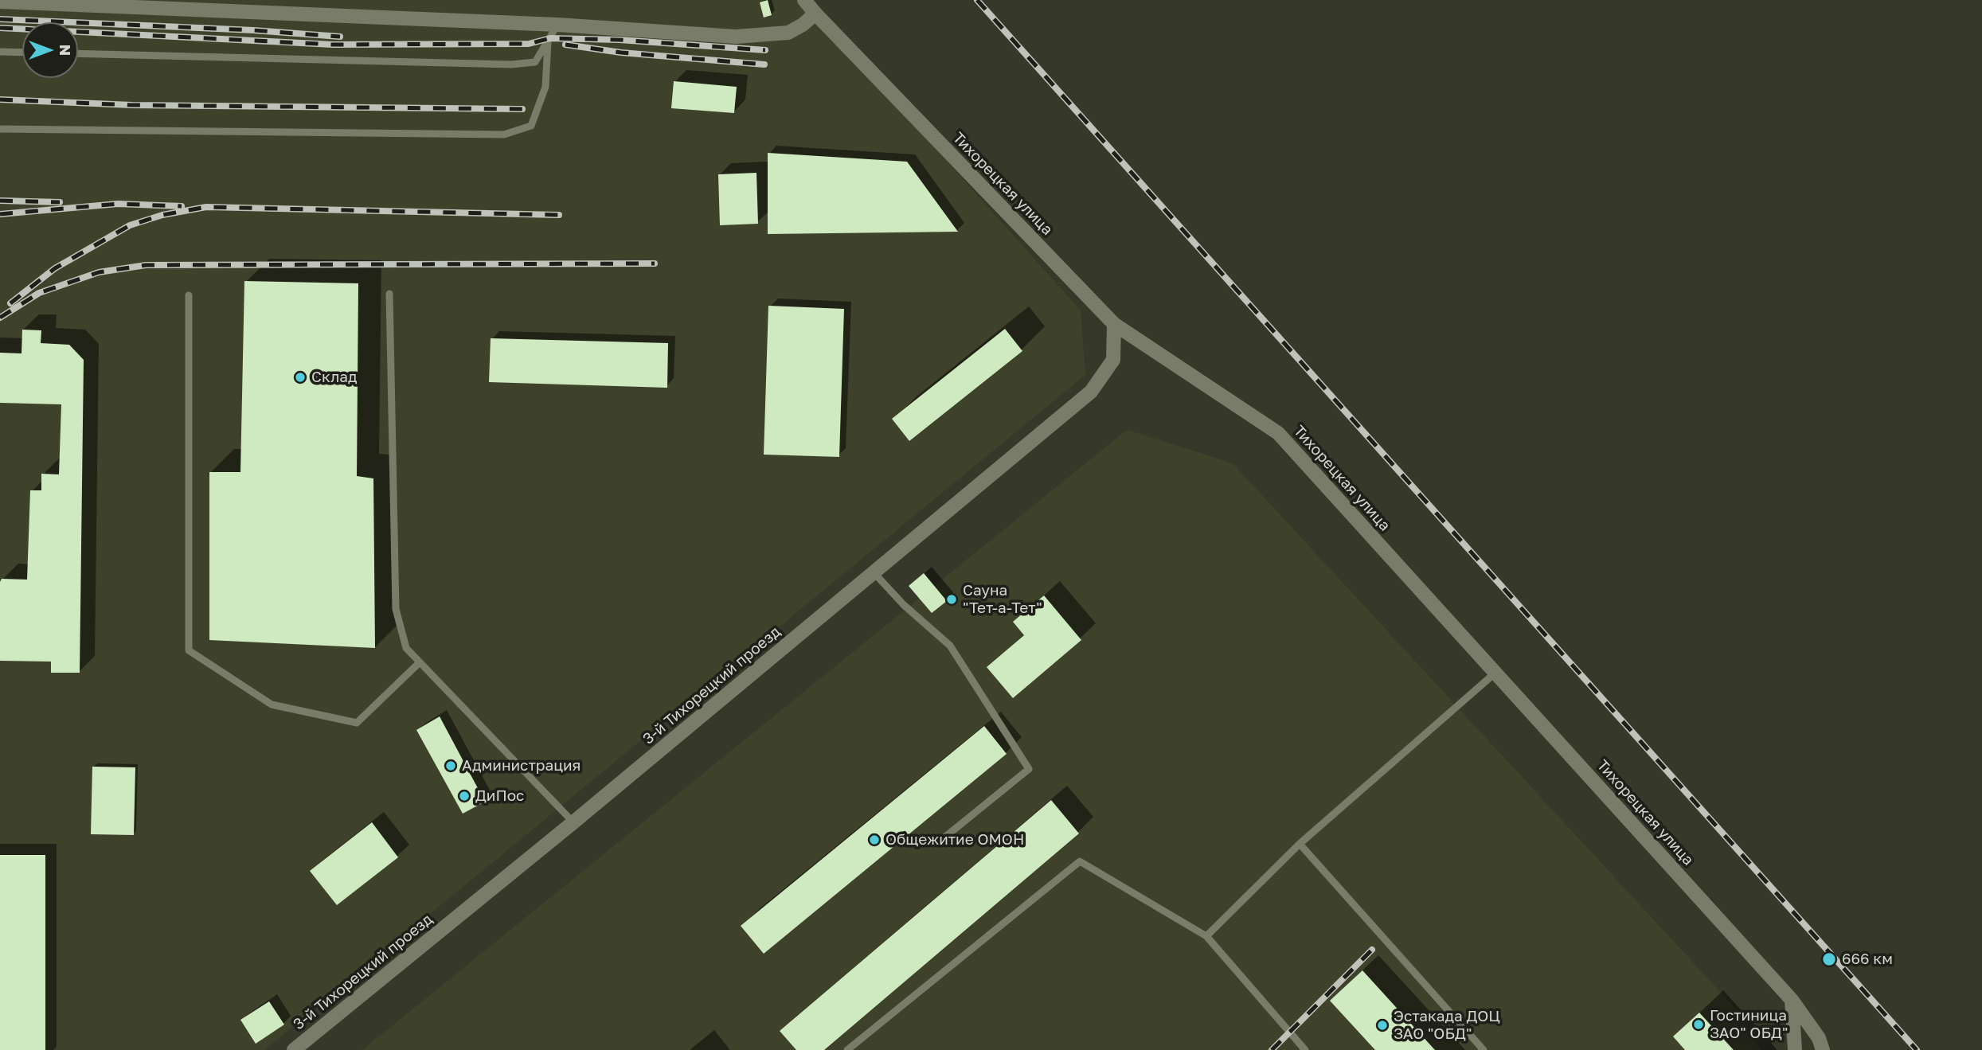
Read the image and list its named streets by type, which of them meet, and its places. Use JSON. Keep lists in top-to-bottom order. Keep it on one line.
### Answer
{"streets":{"street":["Тихорецкая улица","3-й Тихорецкий проезд"]},"crossings":[["Тихорецкая улица","3-й Тихорецкий проезд"]],"places":["Склад","Сауна \"Тет-а-Тет\"","Администрация","ДиПос","Общежитие ОМОН","666 км","Гостиница ЗАО\" ОБД\"","Эстакада ДОЦ ЗАО \"ОБД\""],"north":"right"}
